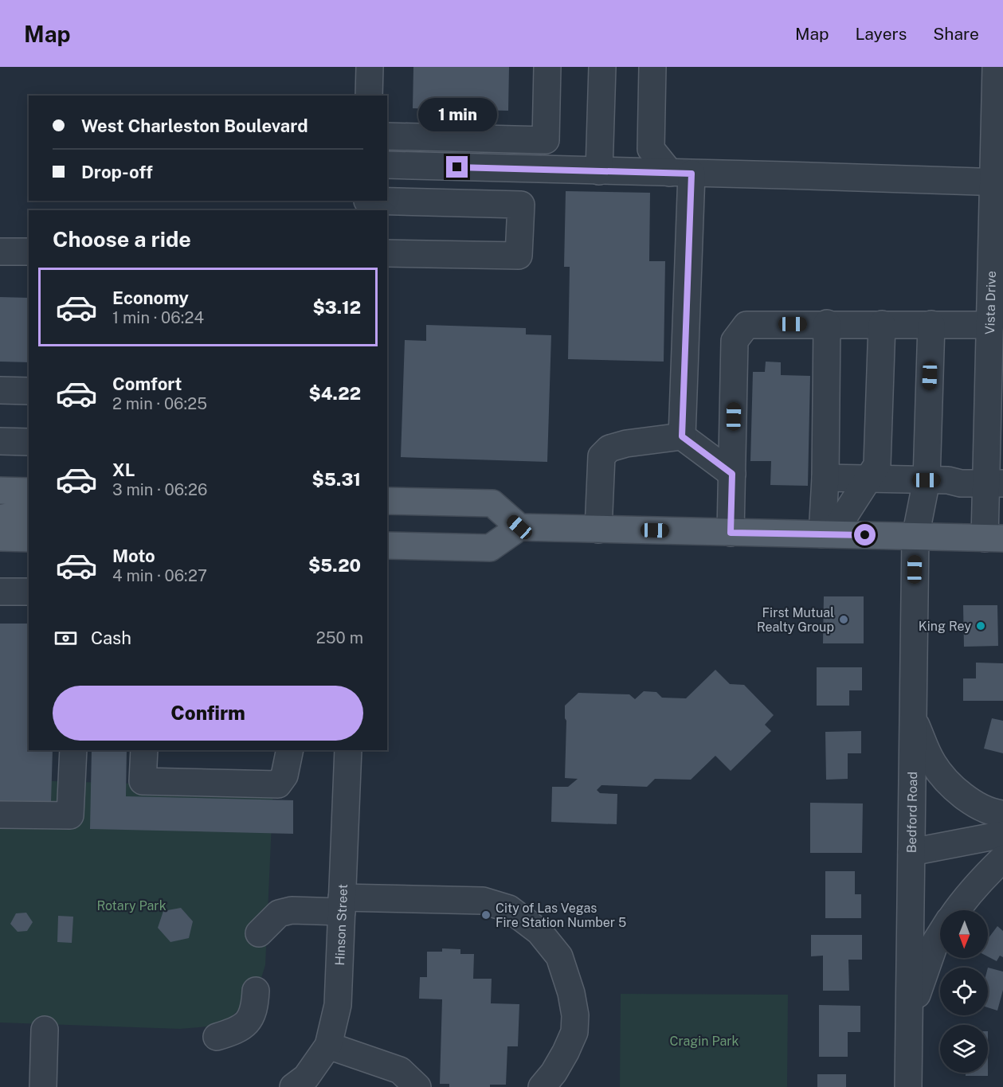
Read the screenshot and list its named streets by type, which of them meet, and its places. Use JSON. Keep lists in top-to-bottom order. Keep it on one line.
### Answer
{"streets":{"street":["Vista Drive","Bedford Road","Hinson Street"]},"parks":["Rotary Park","Cragin Park"],"places":["First Mutual Realty Group","King Rey","City of Las Vegas Fire Station Number 5"],"north":"bottom","page":{"header":"Map","nav":["Map","Layers","Share"],"banner":["West Charleston Boulevard","Drop-off"],"bubble":"1 min","heading":"Choose a ride","list":[{"name":"Economy","note":"1 min · 06:24","value":"$3.12"},{"name":"Comfort","note":"2 min · 06:25","value":"$4.22"},{"name":"XL","note":"3 min · 06:26","value":"$5.31"},{"name":"Moto","note":"4 min · 06:27","value":"$5.20"}],"pay":["Cash","250 m"],"buttons":"Confirm"}}
